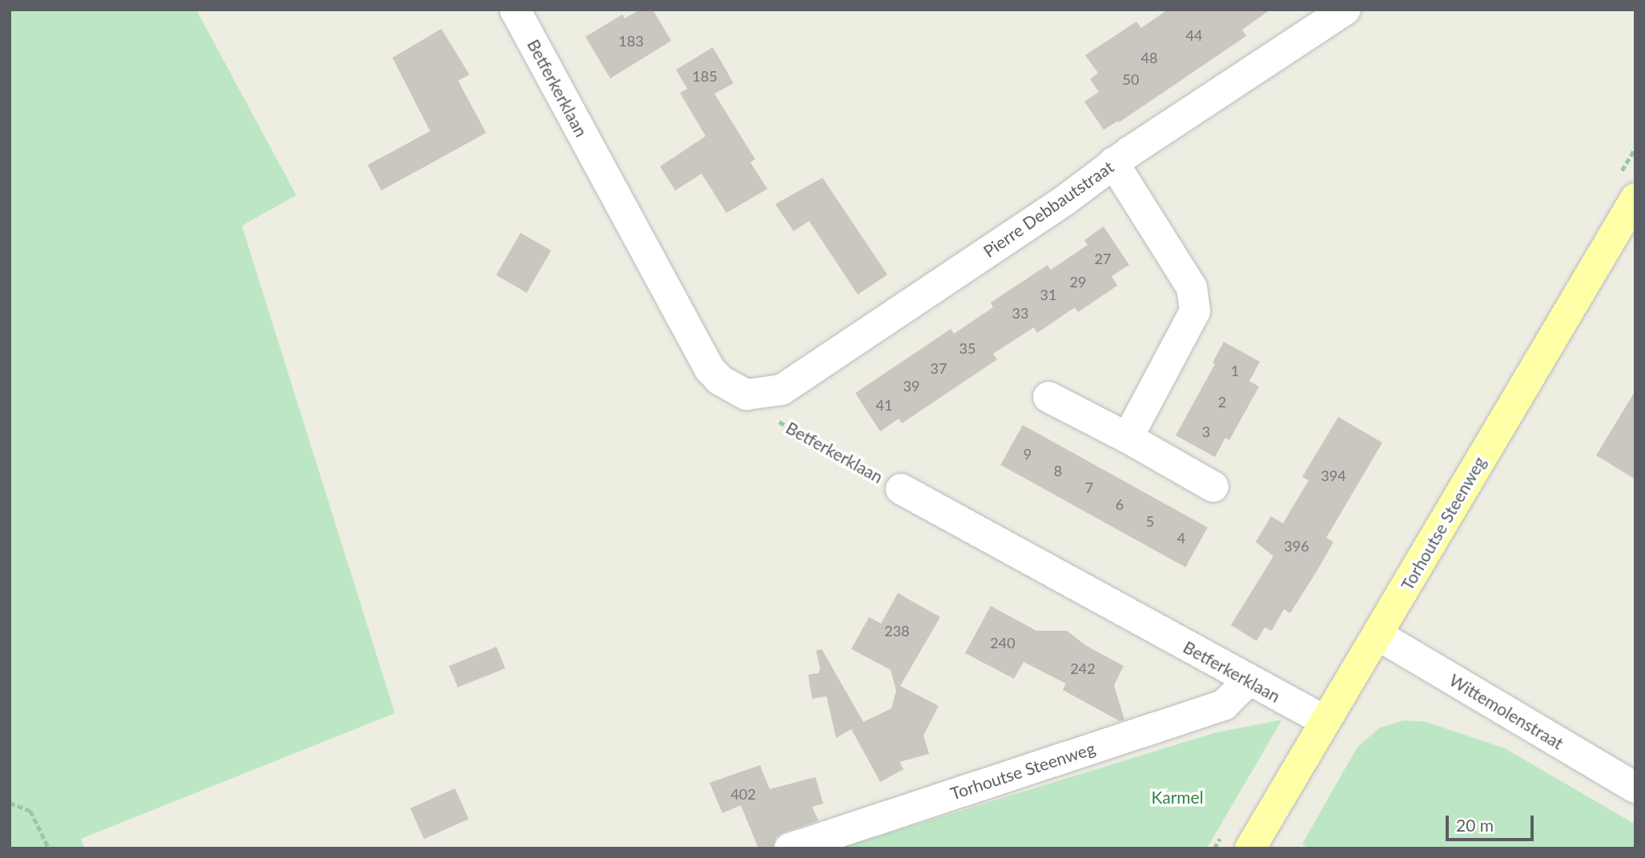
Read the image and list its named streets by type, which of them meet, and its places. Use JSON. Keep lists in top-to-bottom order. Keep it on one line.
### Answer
{"streets":{"main road":["Torhoutse Steenweg"],"street":["Betferkerklaan","Pierre Debbautstraat","Wittemolenstraat"]},"crossings":[["Betferkerklaan","Pierre Debbautstraat"],["Betferkerklaan","Torhoutse Steenweg"],["Torhoutse Steenweg","Wittemolenstraat"]],"parks":["Karmel"],"house_numbers":["44","183","48","185","50","27","29","31","33","35","37","1","39","2","41","3","9","8","394","7","6","5","4","396","238","240","242","402"],"scale_bar":"20 m"}
